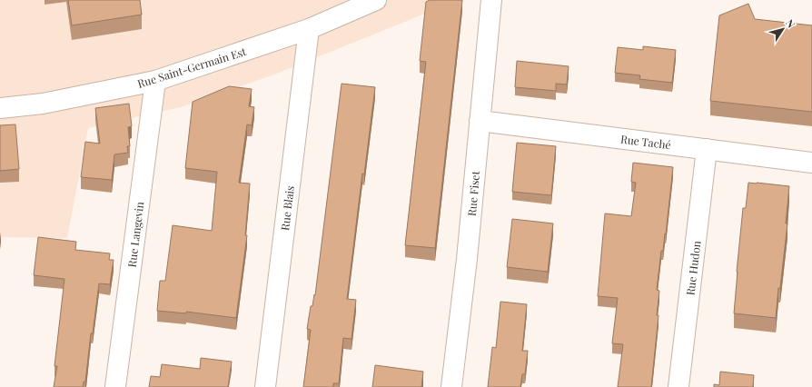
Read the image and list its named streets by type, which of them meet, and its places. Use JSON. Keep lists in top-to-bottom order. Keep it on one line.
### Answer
{"streets":{"street":["Rue Saint-Germain Est","Rue Taché","Rue Fiset","Rue Blais","Rue Langevin","Rue Hudon"]},"crossings":[["Rue Saint-Germain Est","Rue Blais"],["Rue Saint-Germain Est","Rue Langevin"],["Rue Taché","Rue Fiset"],["Rue Taché","Rue Hudon"]],"north":"top right"}
